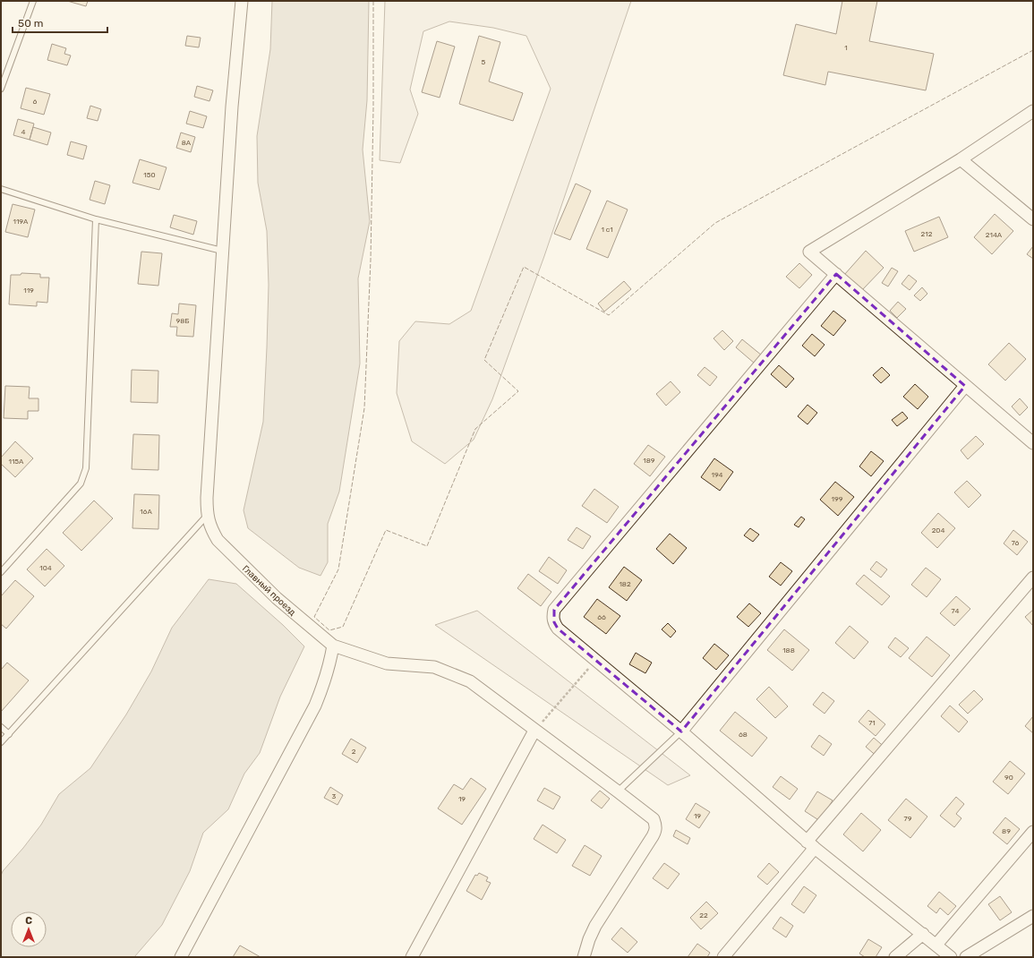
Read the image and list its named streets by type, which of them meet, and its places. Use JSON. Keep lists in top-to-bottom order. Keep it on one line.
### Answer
{"streets":{"street":["Главный проезд"]},"house_numbers":["1","5","6","4","8А","150","119А","1 с1","212","214А","119","98Б","189","115А","194","199","16А","204","76","104","182","74","66","188","71","68","2","90","3","19","19","79","89","22"],"scale_bar":"50 m","north":"top"}
